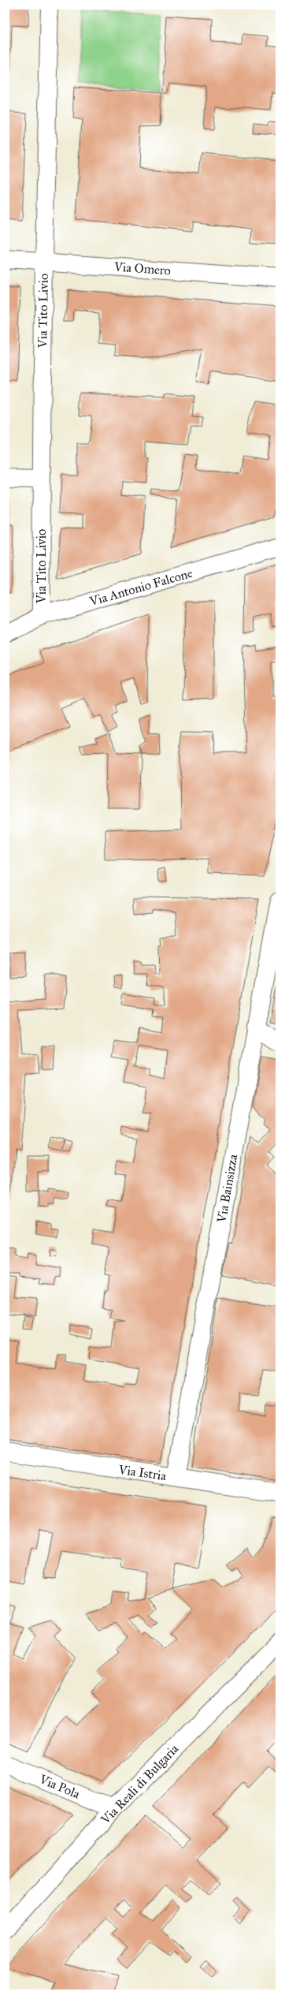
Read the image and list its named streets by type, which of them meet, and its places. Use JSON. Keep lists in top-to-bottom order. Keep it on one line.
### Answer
{"streets":{"street":["Via Omero","Via Tito Livio","Via Antonio Falcone","Via Bainsizza","Via Istria","Via Reali di Bulgaria","Via Pola"]},"crossings":[["Via Omero","Via Tito Livio"],["Via Tito Livio","Via Antonio Falcone"],["Via Bainsizza","Via Istria"],["Via Reali di Bulgaria","Via Pola"]]}
